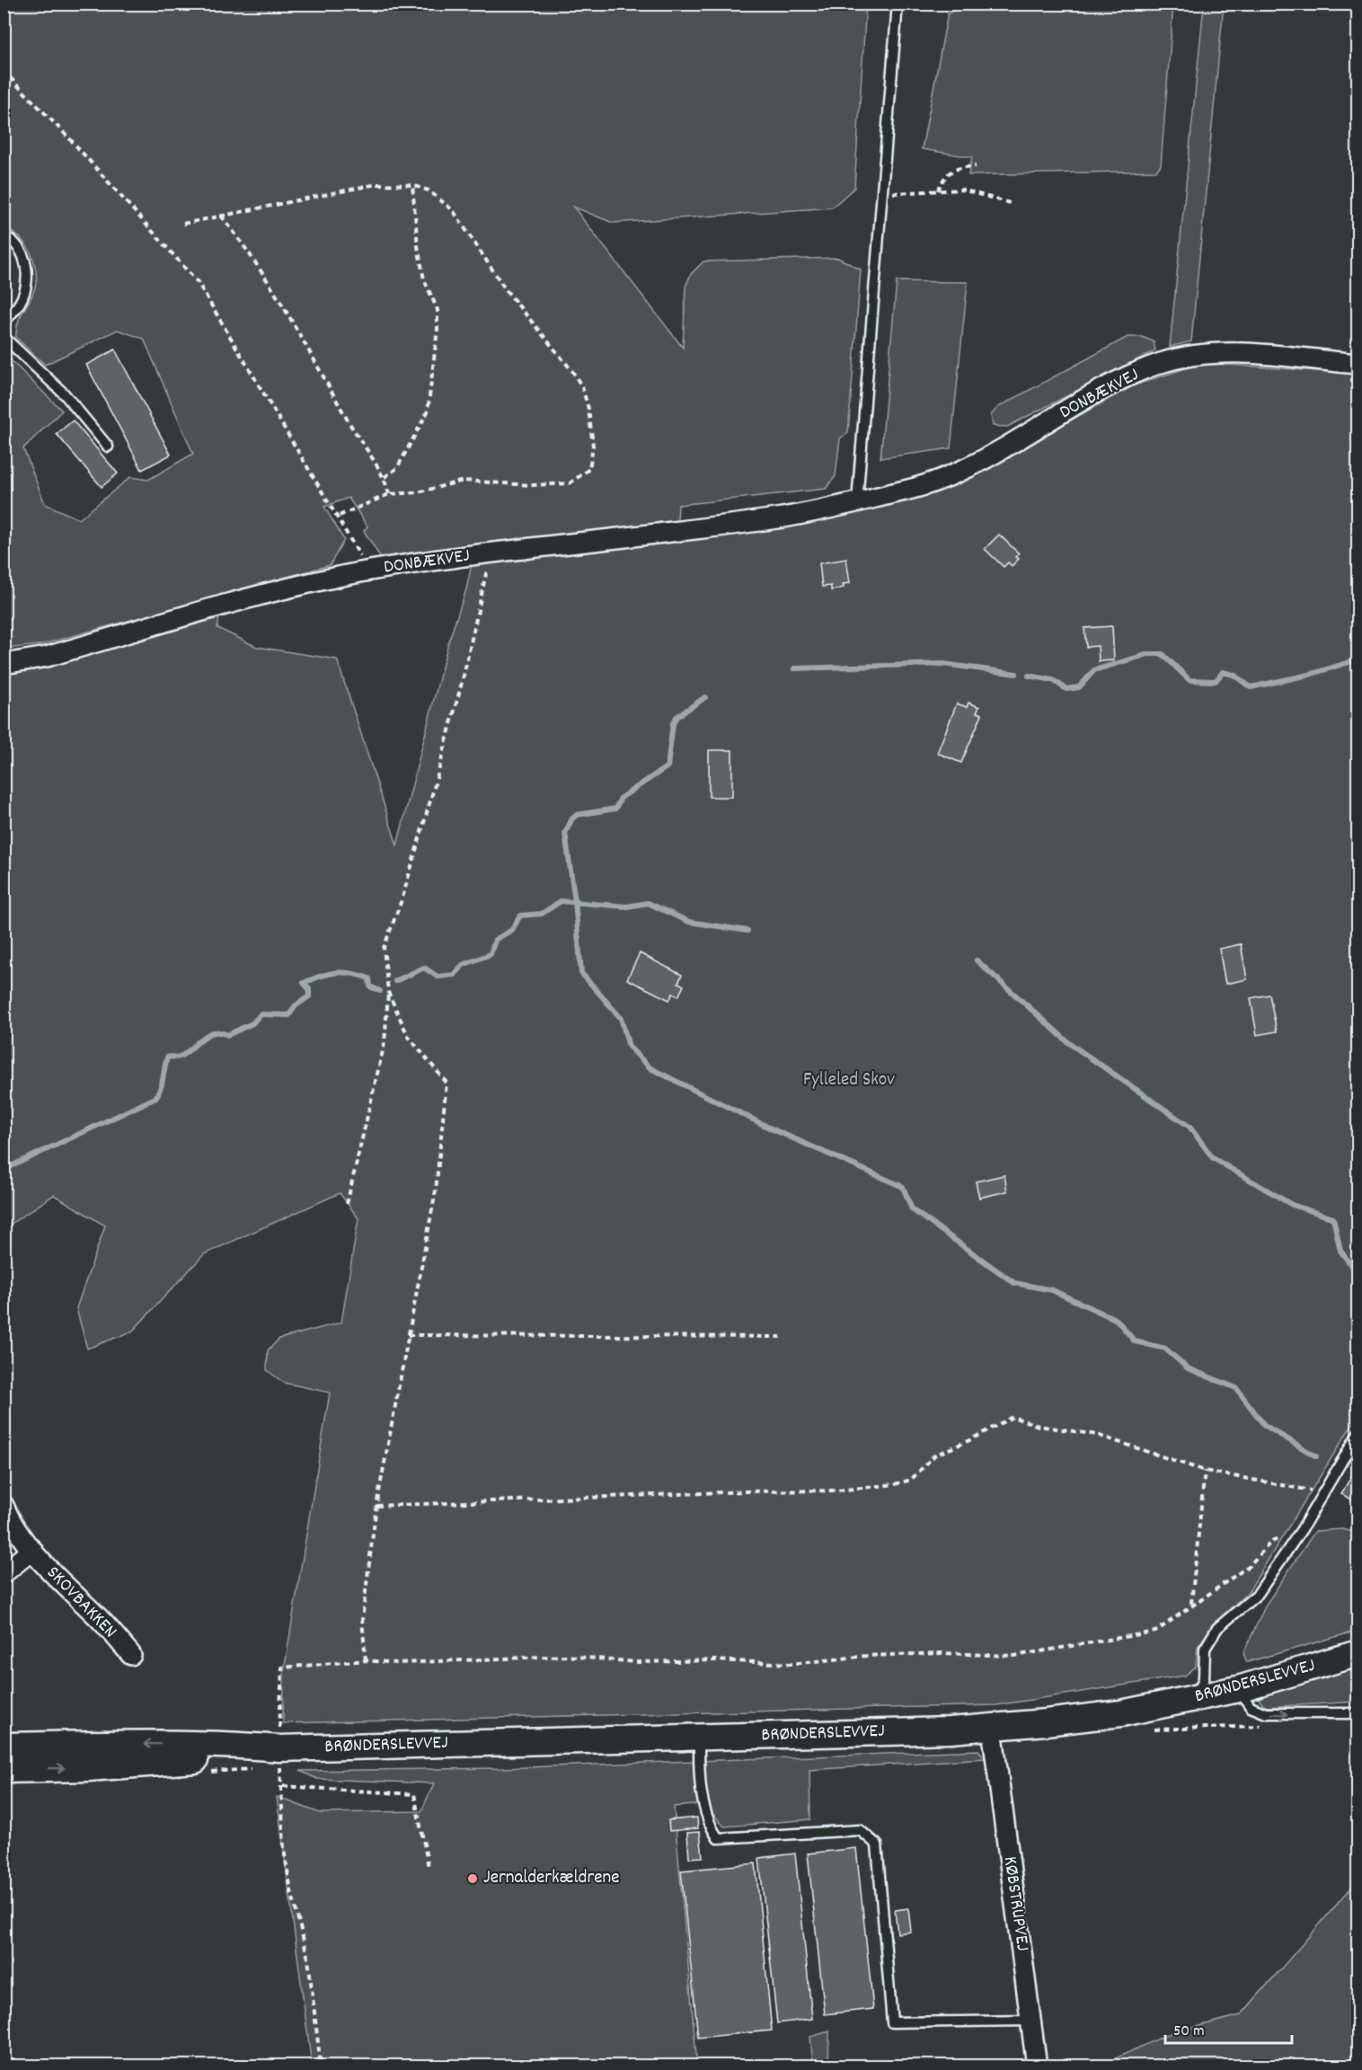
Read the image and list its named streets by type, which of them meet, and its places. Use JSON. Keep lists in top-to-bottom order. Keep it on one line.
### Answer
{"streets":{"main road":["BRØNDERSLEVVEJ"],"street":["DONBÆKVEJ","SKOVBAKKEN","KØBSTRUPVEJ"]},"parks":["Fylleled Skov"],"places":["Jernalderkældrene"],"scale_bar":"50 m"}
